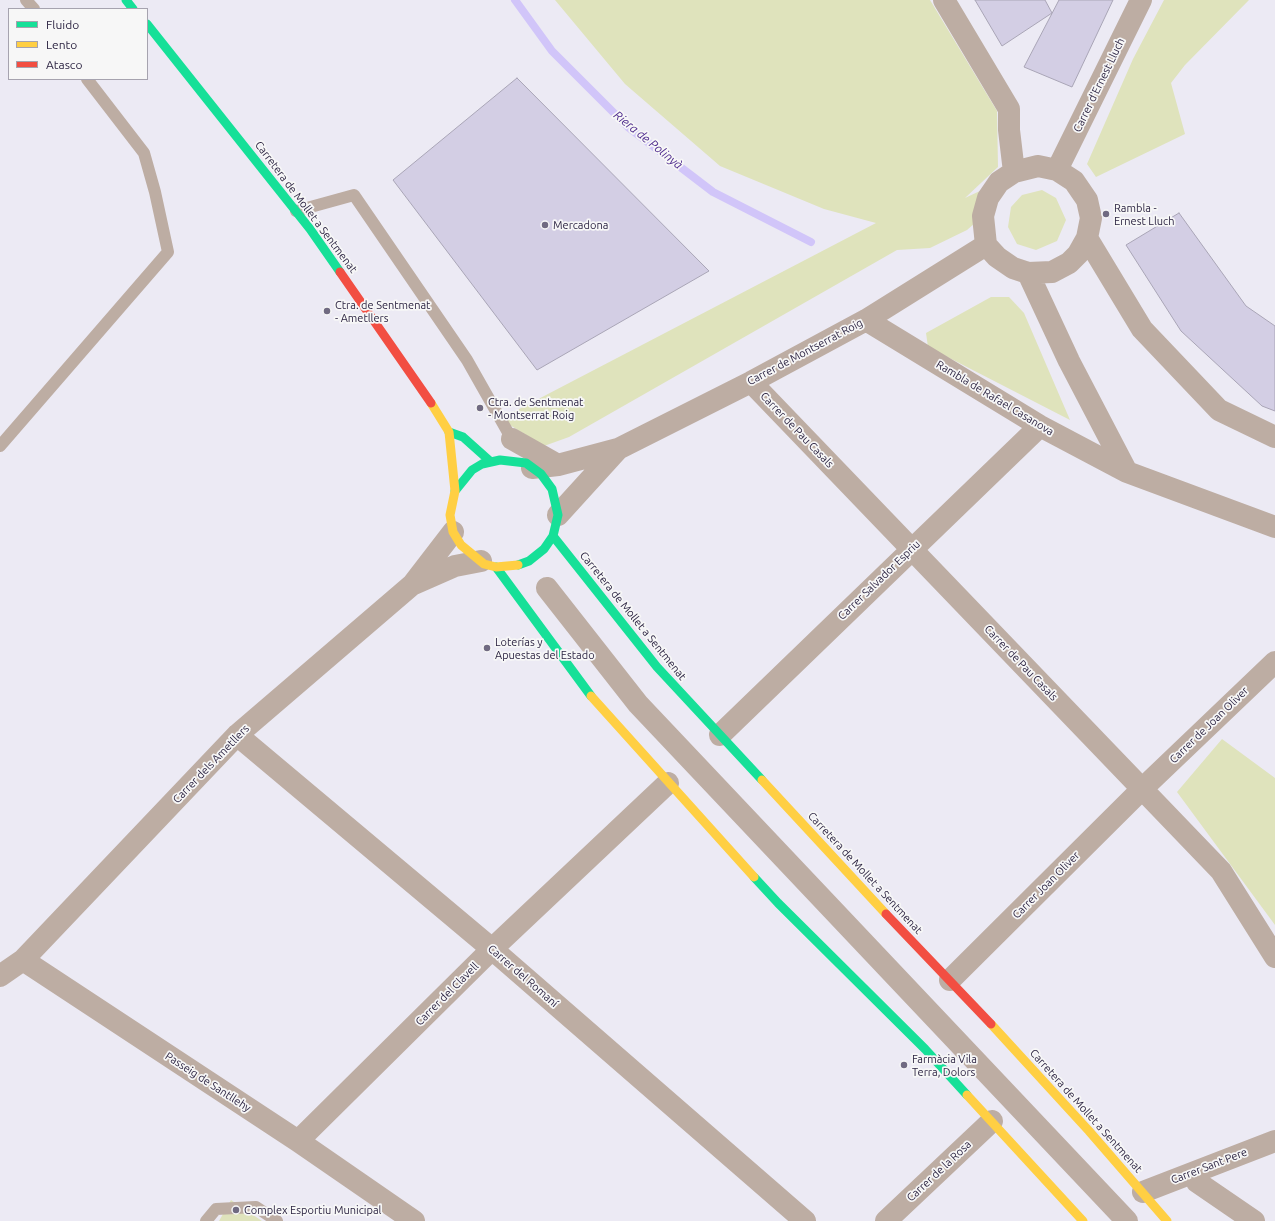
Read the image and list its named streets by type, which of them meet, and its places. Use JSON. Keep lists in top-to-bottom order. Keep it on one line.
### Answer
{"streets":{"street":["Carrer d'Ernest Lluch","Carretera de Mollet a Sentmenat","Carrer de Montserrat Roig","Rambla de Rafael Casanova","Carrer de Pau Casals","Carrer Salvador Espriu","Carrer de Joan Oliver","Carrer dels Ametllers","Carrer Joan Oliver","Carrer del Romaní","Carrer del Clavell","Passeig de Santllehy","Carrer Sant Pere","Carrer de la Rosa"]},"crossings":[["Carrer d'Ernest Lluch","Carrer de Montserrat Roig"],["Carretera de Mollet a Sentmenat","Carrer de Montserrat Roig"],["Carretera de Mollet a Sentmenat","Carrer Salvador Espriu"],["Carretera de Mollet a Sentmenat","Carrer dels Ametllers"],["Carretera de Mollet a Sentmenat","Carrer Joan Oliver"],["Carretera de Mollet a Sentmenat","Carrer Sant Pere"],["Carrer de Montserrat Roig","Rambla de Rafael Casanova"],["Carrer de Montserrat Roig","Carrer de Pau Casals"],["Carrer de Montserrat Roig","Carrer dels Ametllers"],["Rambla de Rafael Casanova","Carrer Salvador Espriu"],["Carrer de Pau Casals","Carrer Salvador Espriu"],["Carrer de Pau Casals","Carrer de Joan Oliver"],["Carrer de Pau Casals","Carrer Joan Oliver"],["Carrer de Joan Oliver","Carrer Joan Oliver"],["Carrer dels Ametllers","Carrer del Romaní"],["Carrer dels Ametllers","Passeig de Santllehy"],["Carrer del Romaní","Carrer del Clavell"],["Carrer del Clavell","Passeig de Santllehy"]],"water":["Riera de Polinyà"],"places":["Rambla - Ernest Lluch","Mercadona","Ctra. de Sentmenat - Ametllers","Ctra. de Sentmenat - Montserrat Roig","Loterías y Apuestas del Estado","Farmàcia Vila Terra, Dolors","Complex Esportiu Municipal"],"legend":["Fluido","Lento","Atasco"]}
